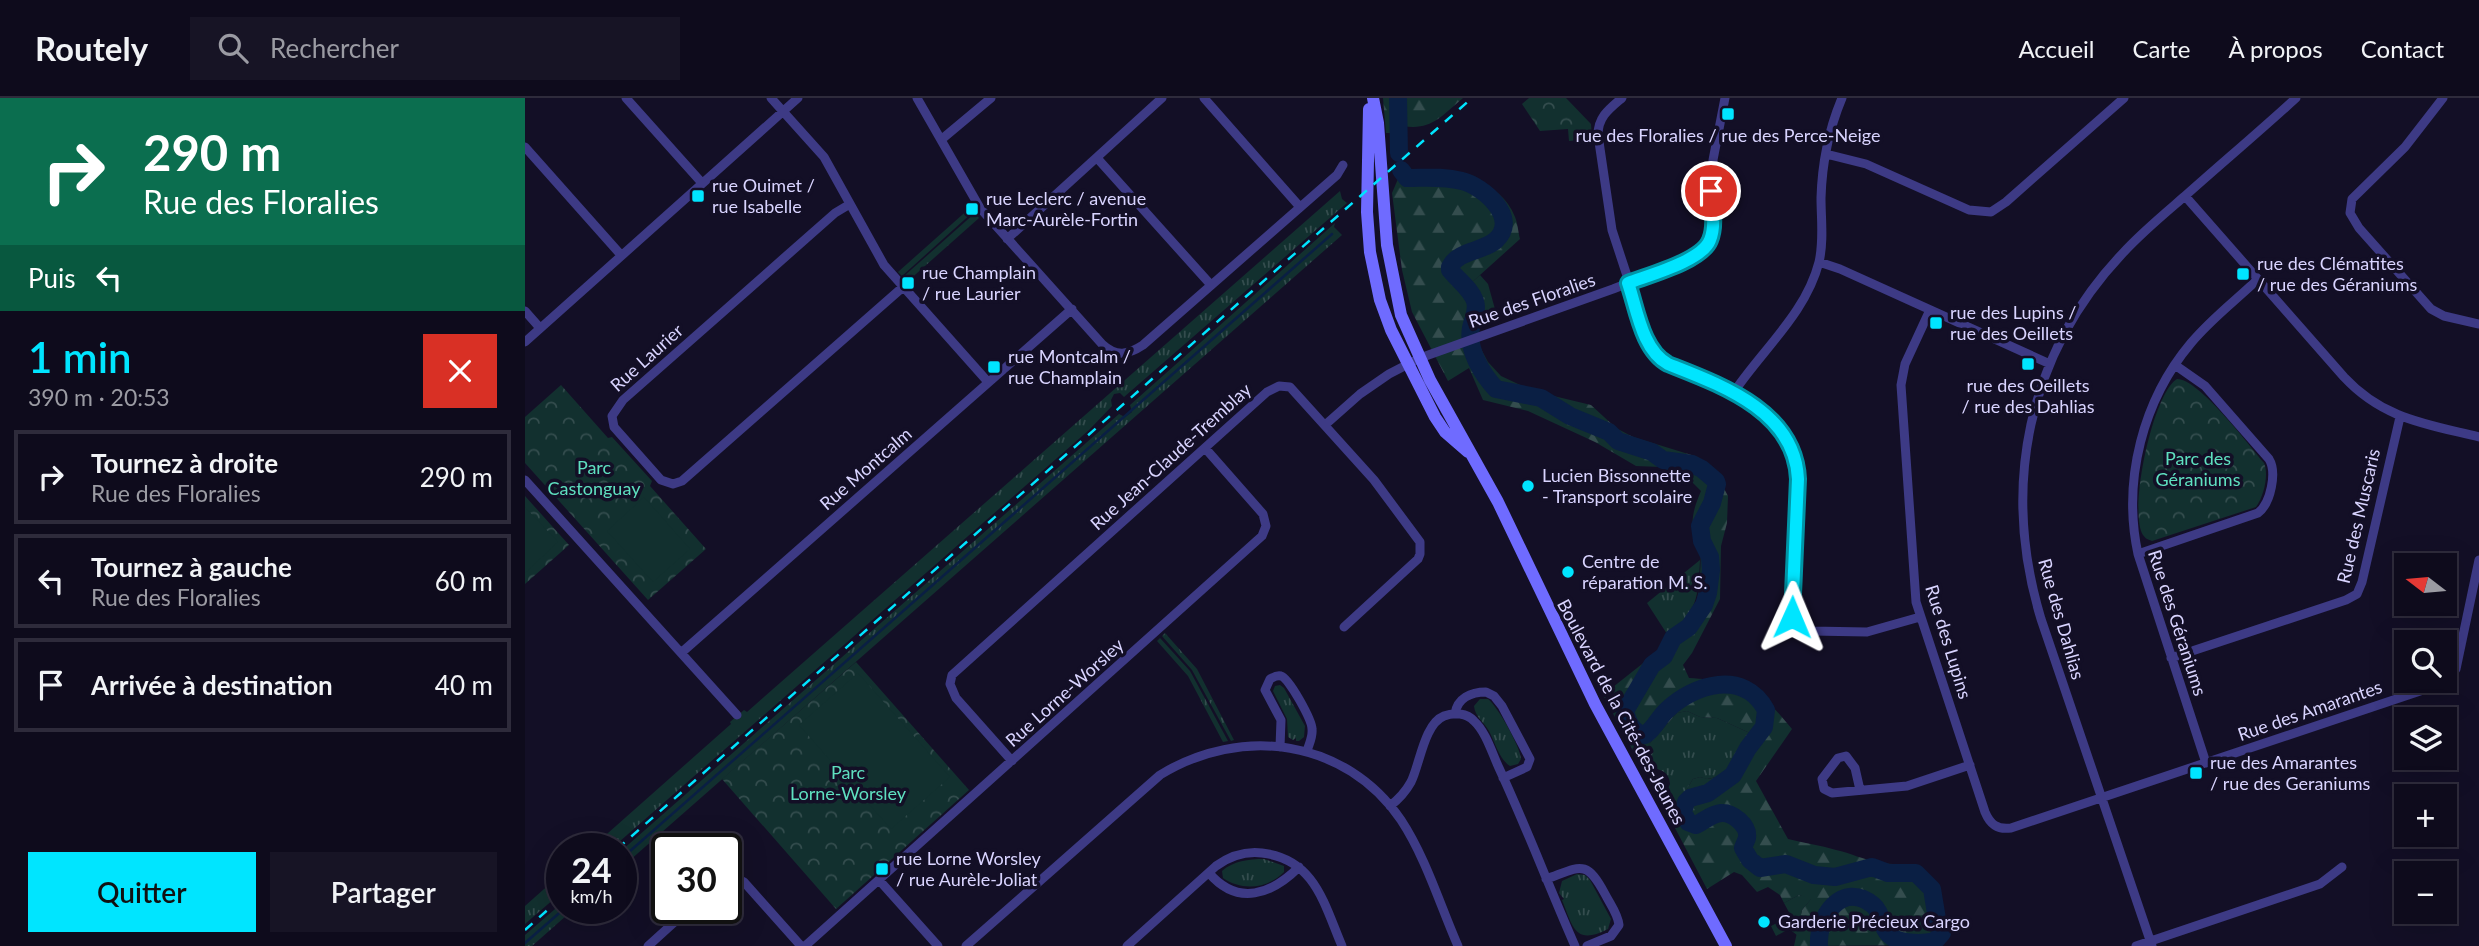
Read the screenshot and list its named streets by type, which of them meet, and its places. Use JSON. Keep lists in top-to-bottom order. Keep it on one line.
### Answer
{"streets":{"main road":["Boulevard de la Cité-des-Jeunes"],"street":["Rue des Floralies","Rue Laurier","Rue Jean-Claude-Tremblay","Rue Montcalm","Rue des Muscaris","Rue des Dahlias","Rue des Géraniums","Rue des Lupins","Rue Lorne-Worsley","Rue des Amarantes"]},"crossings":[["Rue des Floralies","Rue Jean-Claude-Tremblay"],["Rue des Floralies","Boulevard de la Cité-des-Jeunes"],["Rue Jean-Claude-Tremblay","Rue Lorne-Worsley"],["Rue des Muscaris","Rue des Géraniums"],["Rue des Dahlias","Rue des Lupins"],["Rue des Dahlias","Rue des Amarantes"],["Rue des Géraniums","Rue des Amarantes"],["Rue des Lupins","Rue des Amarantes"]],"parks":["Parc des Géraniums","Parc Castonguay","Parc Lorne-Worsley"],"places":{"transit":["rue des Floralies / rue des Perce-Neige","rue Ouimet / rue Isabelle","rue Leclerc / avenue Marc-Aurèle-Fortin","rue des Clématites / rue des Géraniums","rue Champlain / rue Laurier","rue des Lupins / rue des Oeillets","rue des Oeillets / rue des Dahlias","rue Montcalm / rue Champlain","rue des Amarantes / rue des Geraniums","rue Lorne Worsley / rue Aurèle-Joliat"],"other":["Lucien Bissonnette - Transport scolaire","Centre de réparation M. S.","Garderie Précieux Cargo"]},"north":"left","page":{"header":"Routely","search":"Rechercher","nav":["Accueil","Carte","À propos","Contact"],"turn":["290 m","Rue des Floralies"],"then":"Puis","heading":["1 min","390 m · 20:53"],"list":[{"name":"Tournez à droite","note":"Rue des Floralies","value":"290 m"},{"name":"Tournez à gauche","note":"Rue des Floralies","value":"60 m"},{"name":"Arrivée à destination","value":"40 m"}],"map_buttons":["+","−"],"speed":"24 km/h","limit":"30","buttons":["Quitter","Partager"]}}
